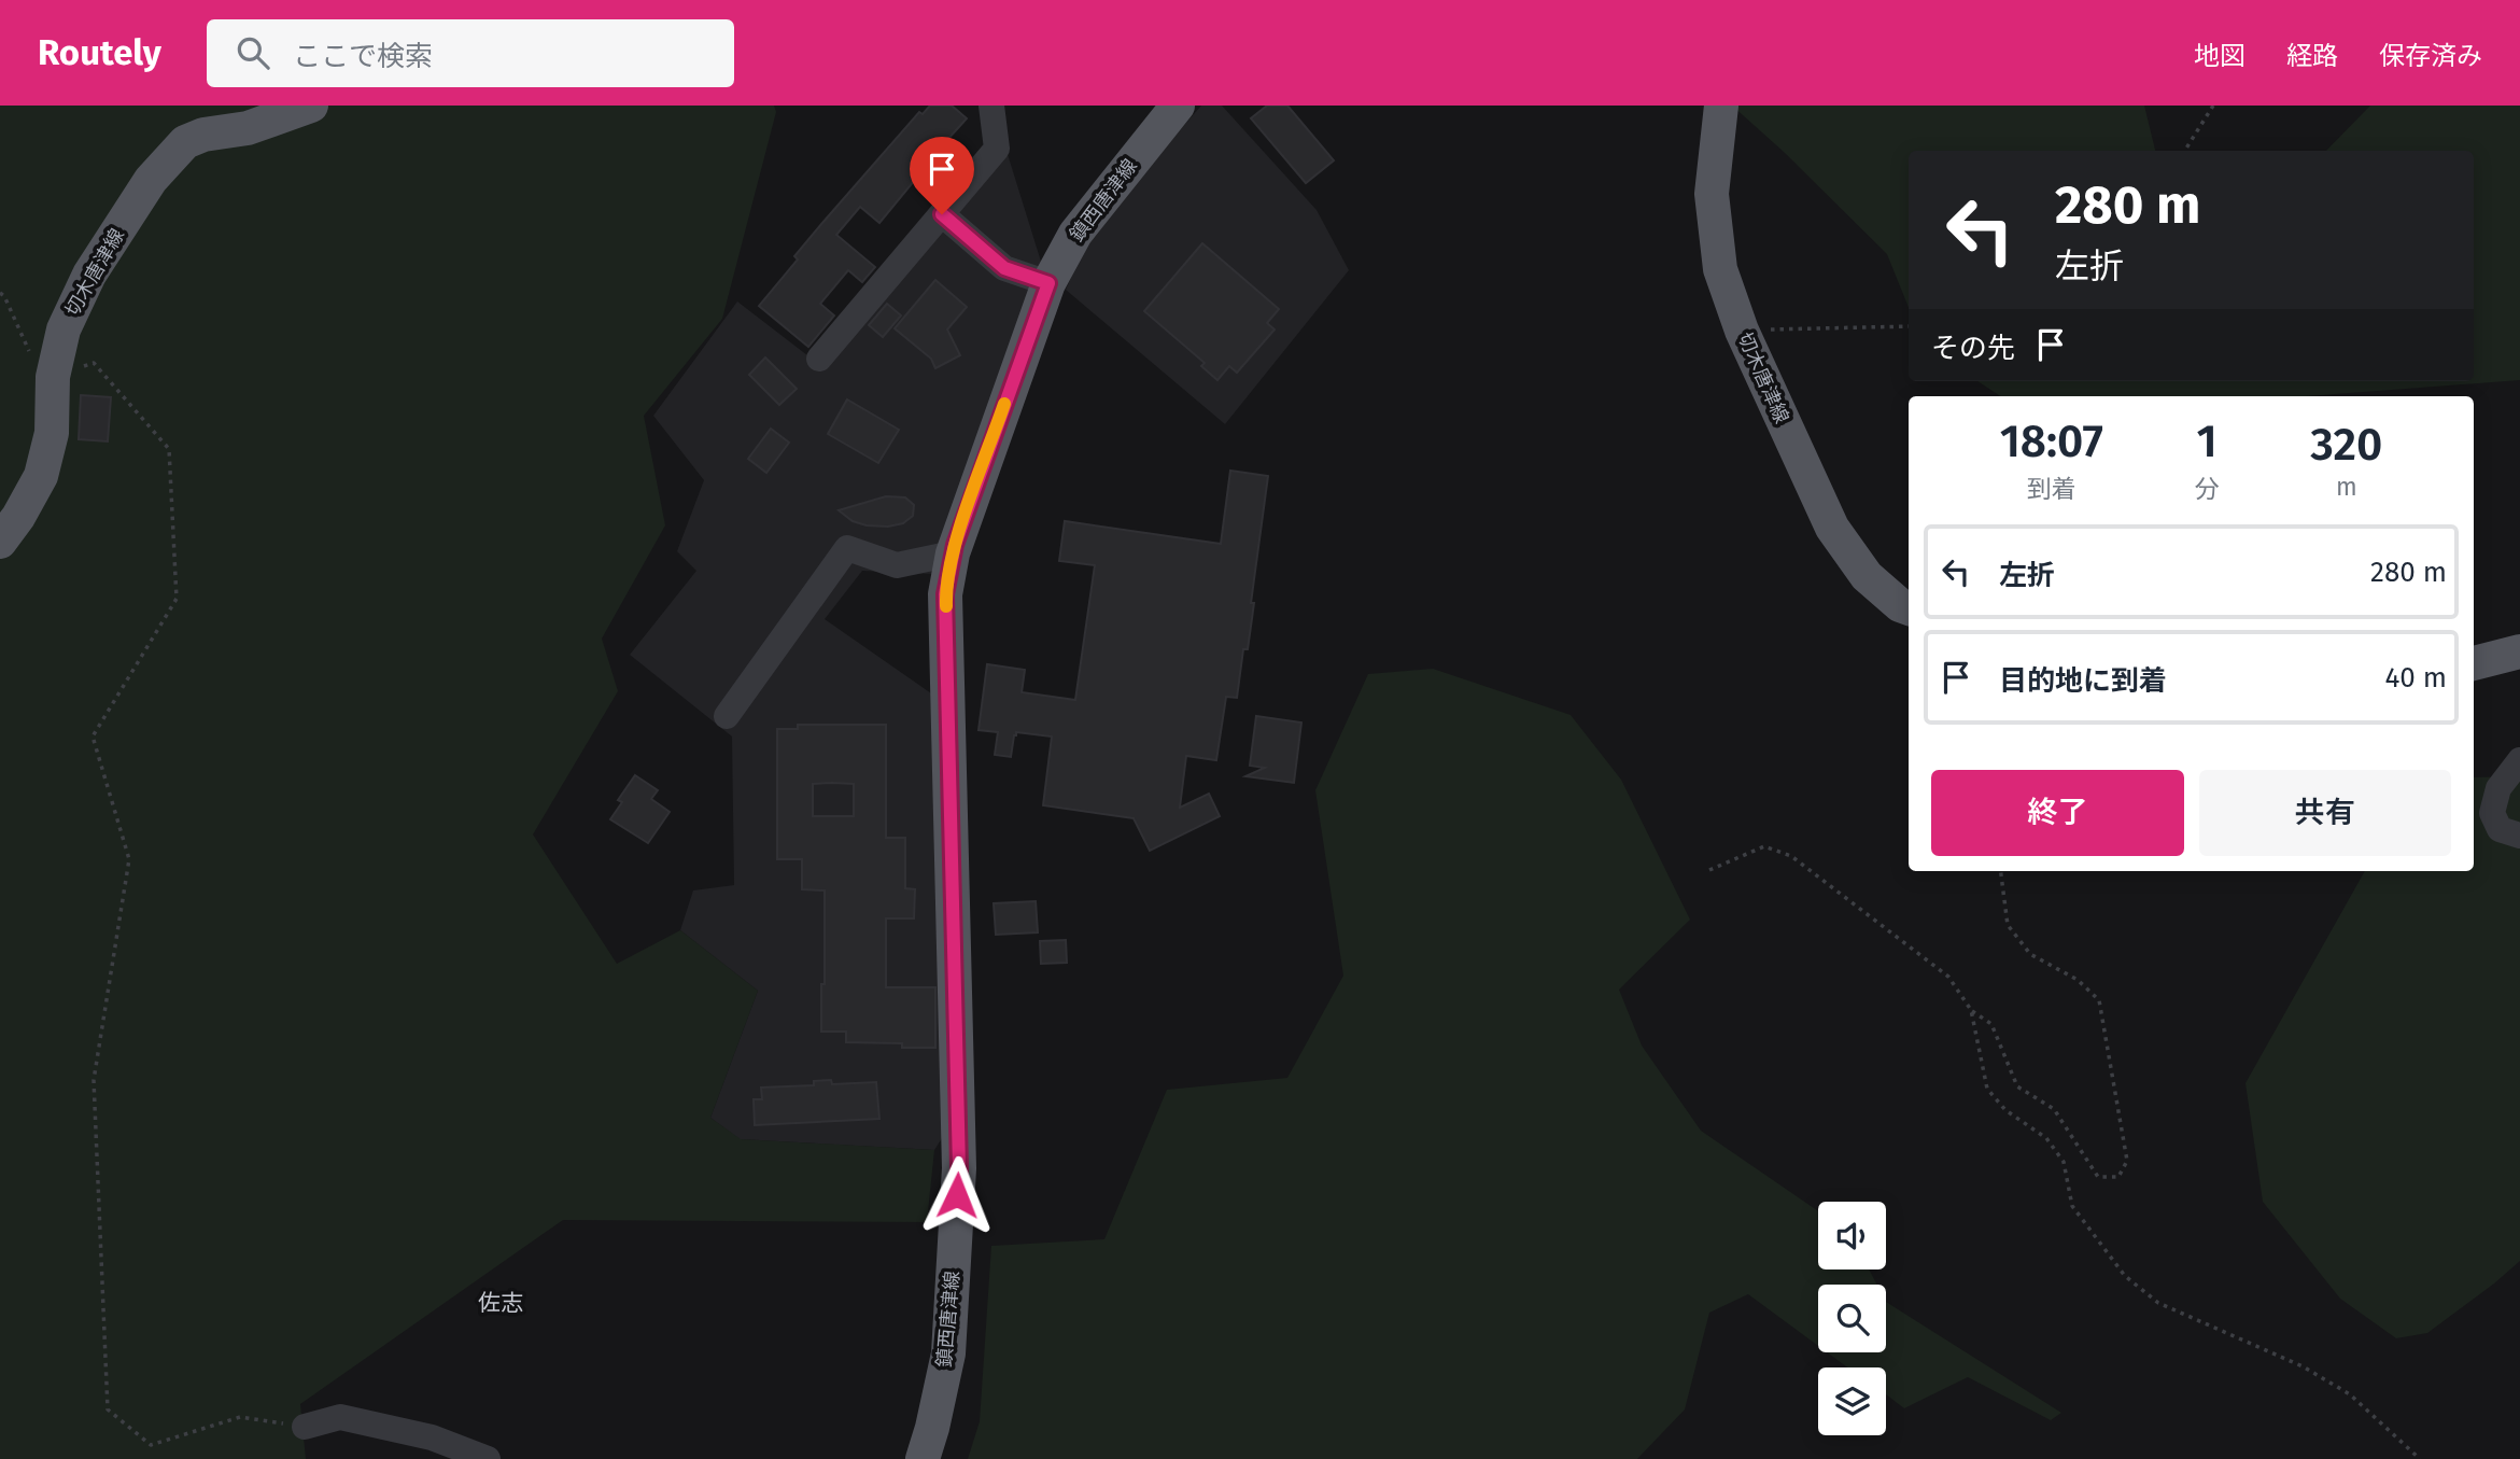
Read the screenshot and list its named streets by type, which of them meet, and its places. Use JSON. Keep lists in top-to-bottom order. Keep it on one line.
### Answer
{"streets":{"main road":["鎮西唐津線","切木唐津線"]},"districts":["佐志"],"page":{"header":"Routely","search":"ここで検索","nav":["地図","経路","保存済み"],"turn":["280 m","左折"],"then":"その先","eta":["18:07","到着","1","分","320","m"],"list":[{"name":"左折","value":"280 m"},{"name":"目的地に到着","value":"40 m"}],"buttons":["終了","共有"]}}
